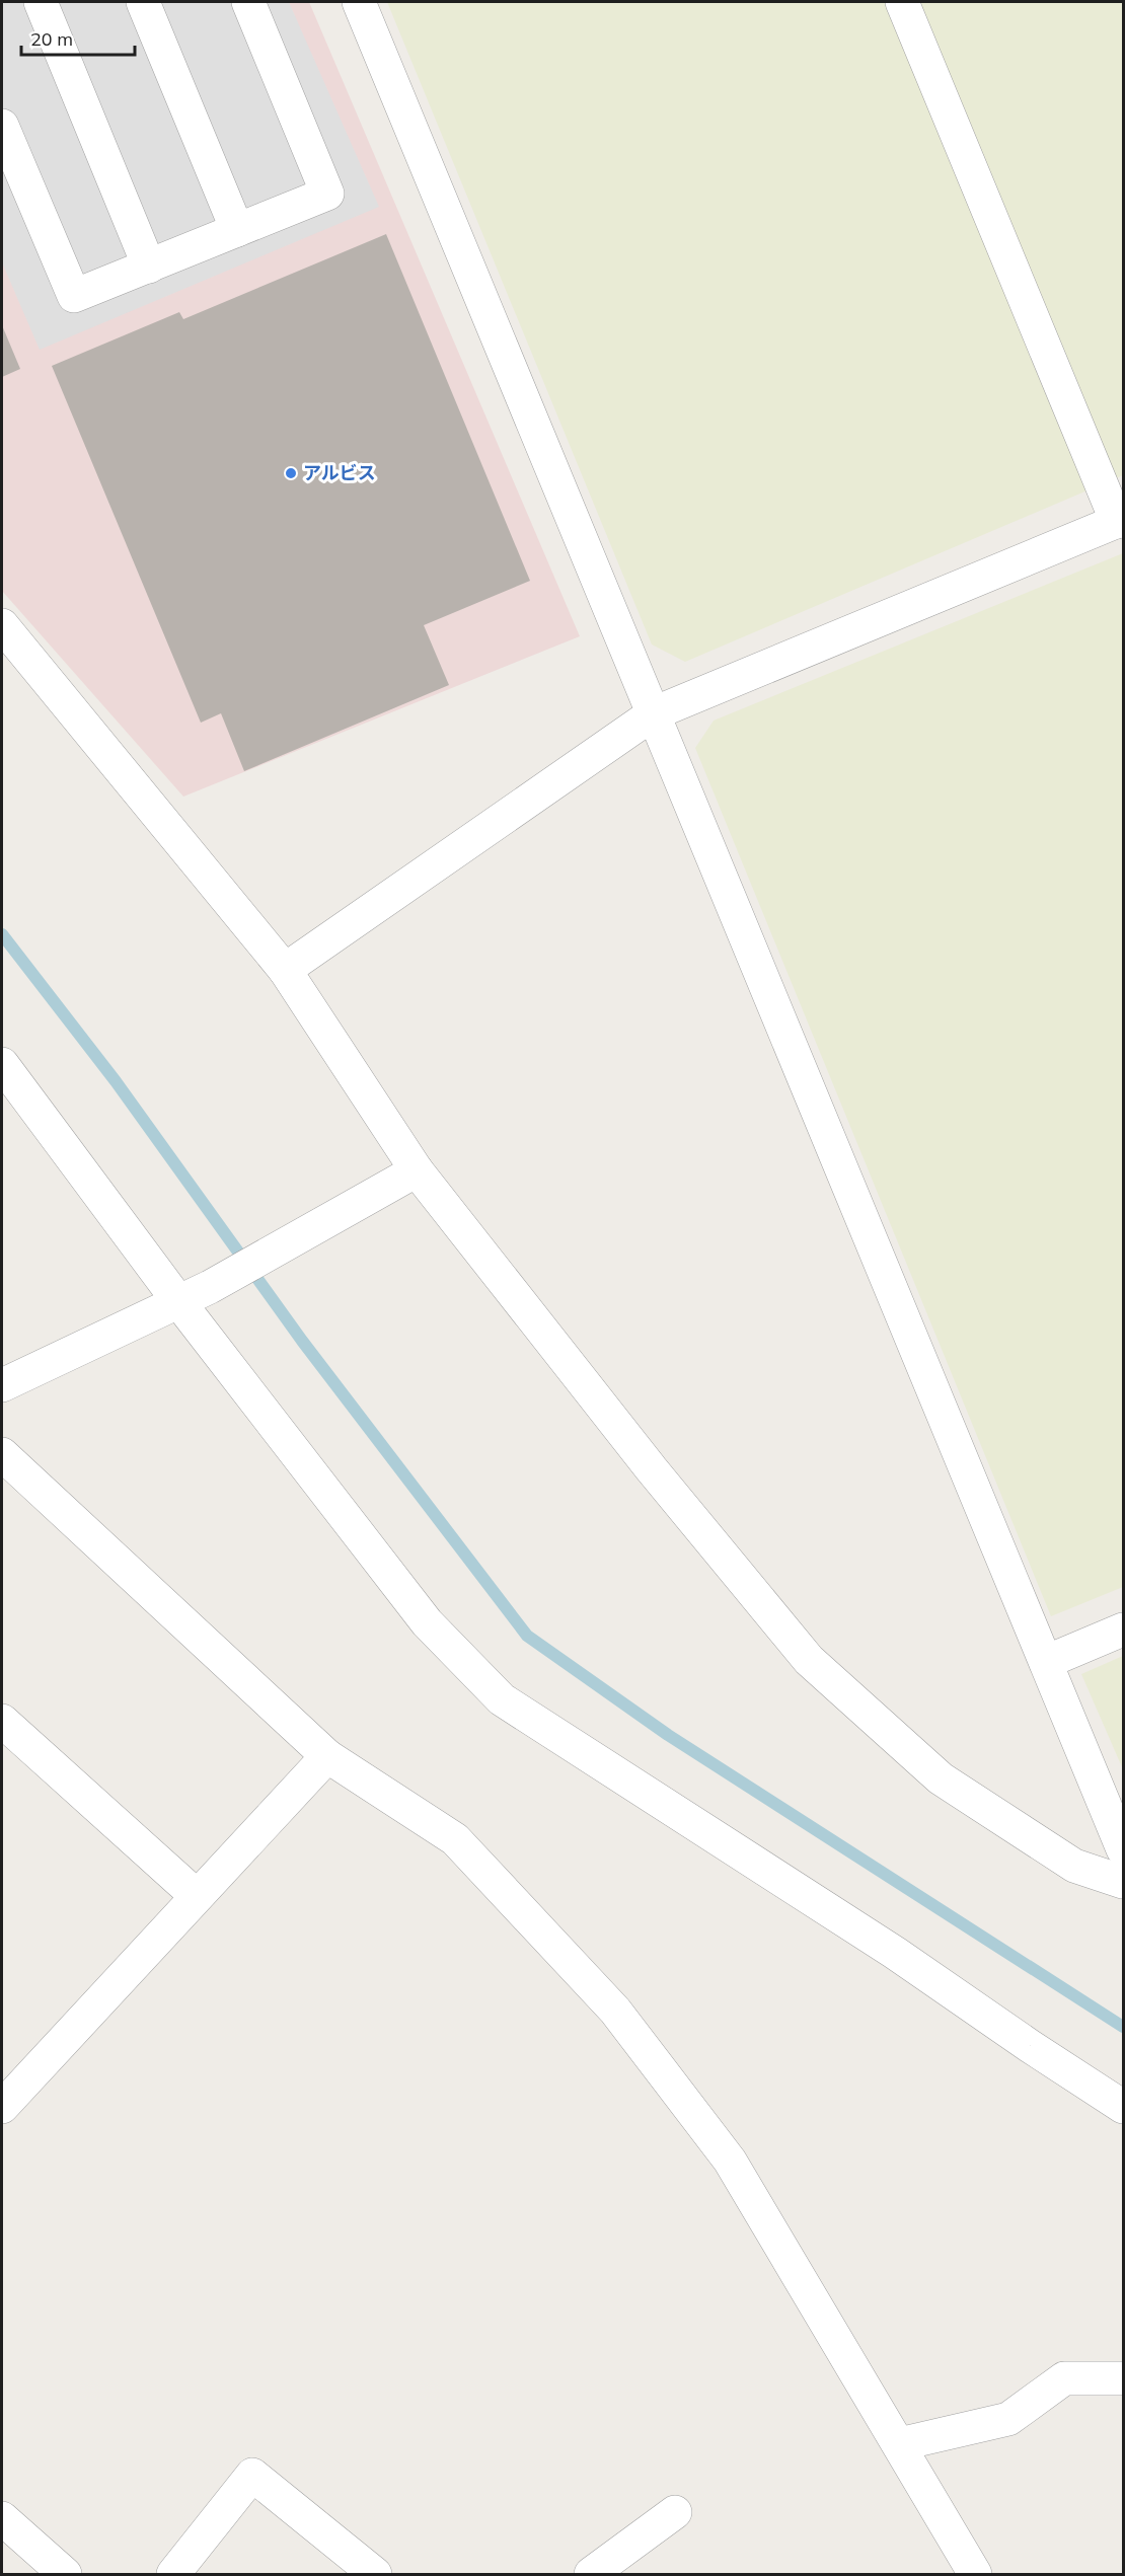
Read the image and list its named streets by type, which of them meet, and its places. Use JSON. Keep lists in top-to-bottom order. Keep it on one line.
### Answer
{"places":["アルビス"],"scale_bar":"20 m"}
